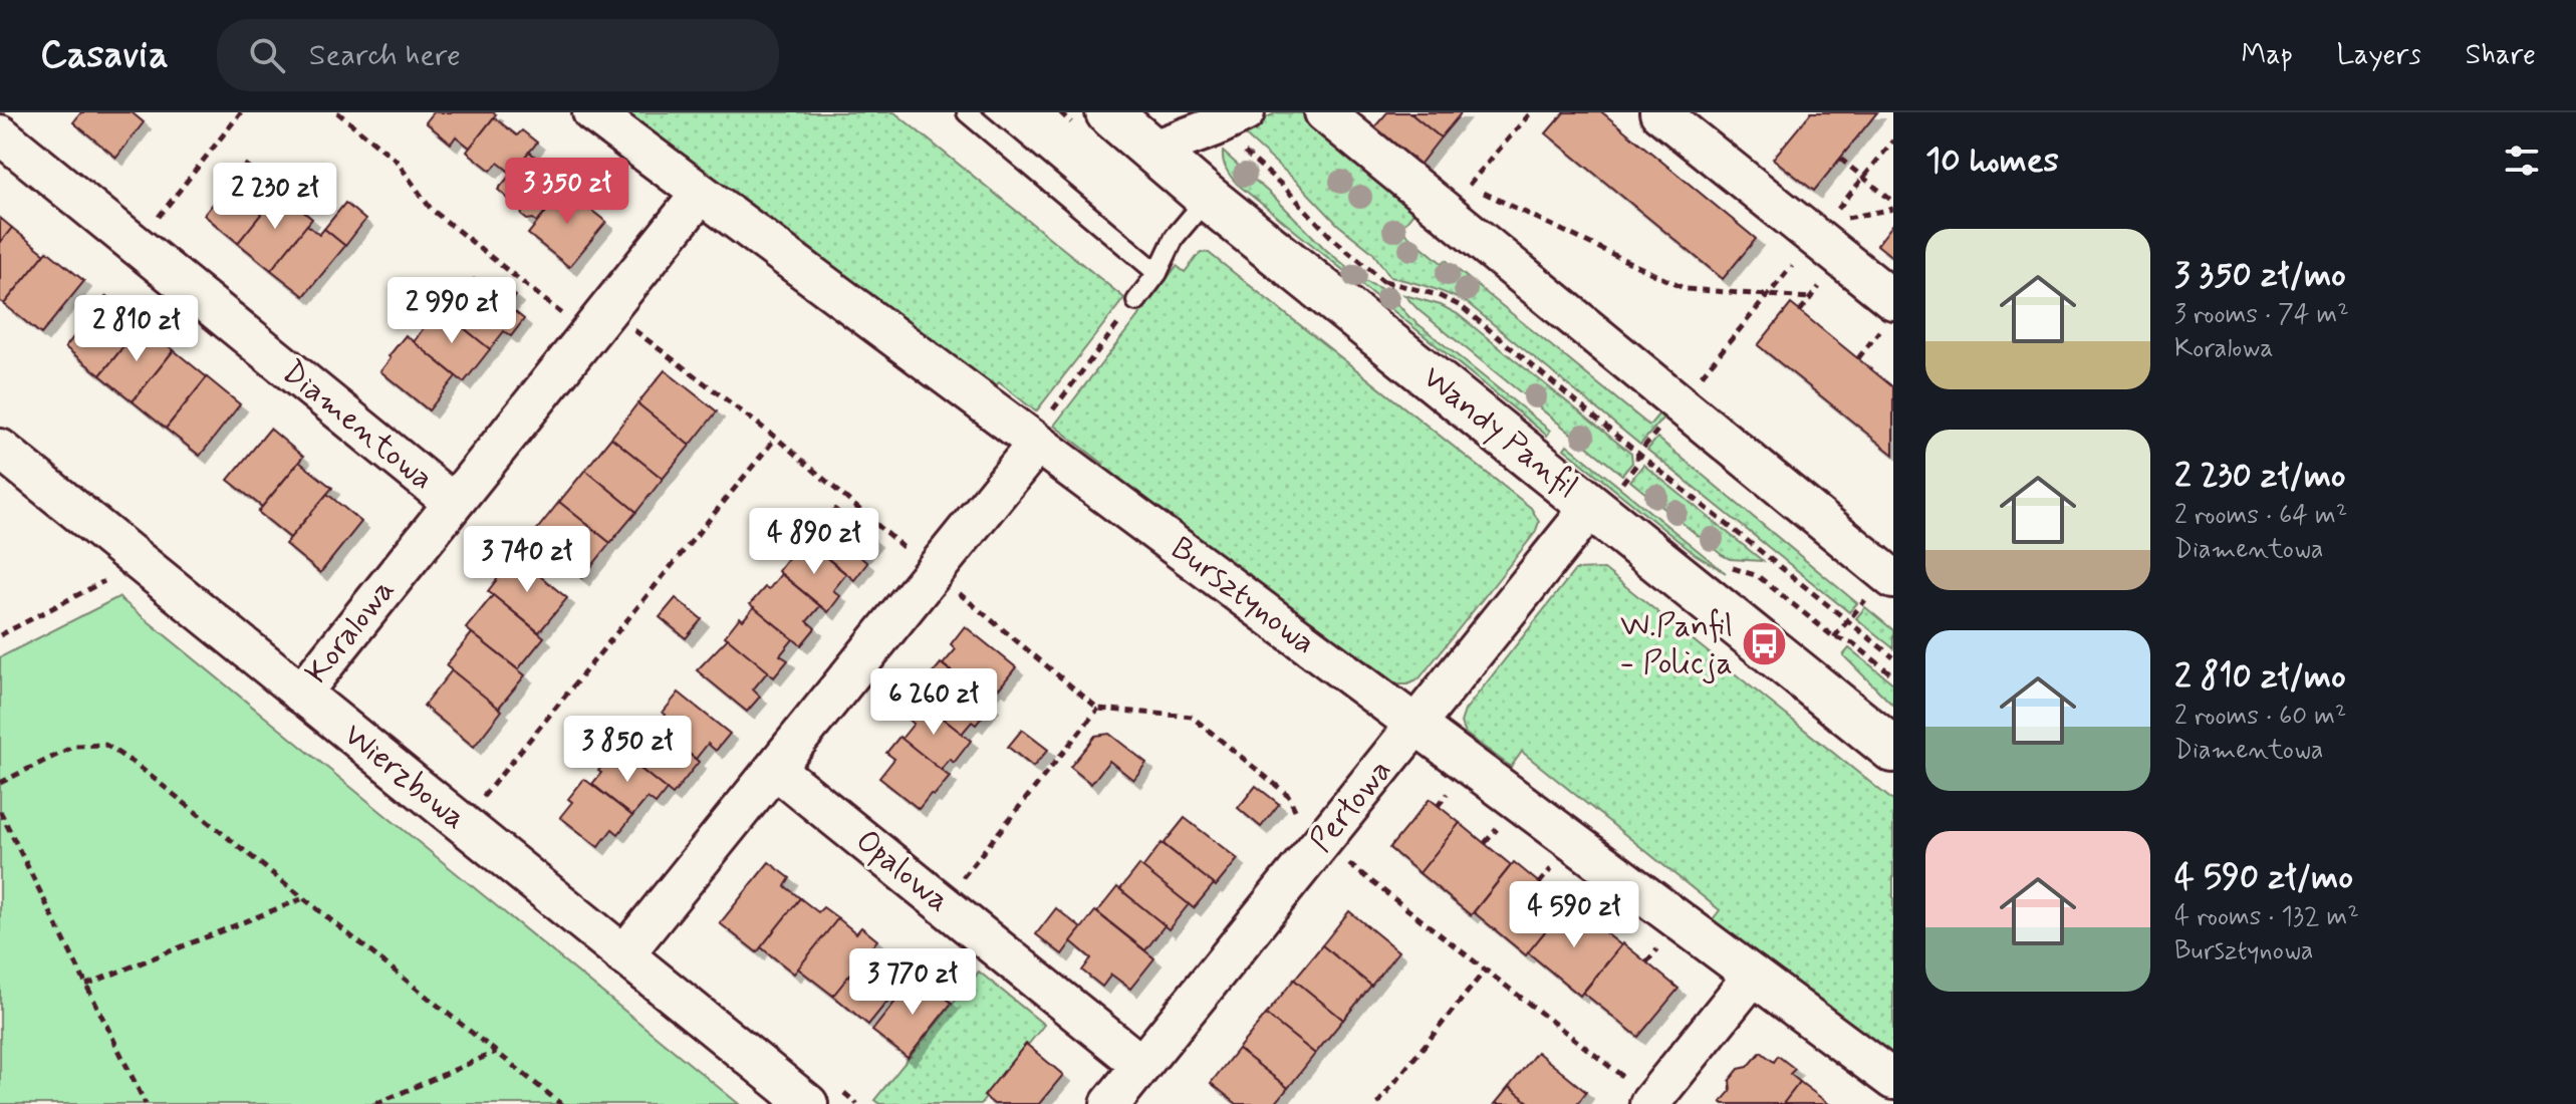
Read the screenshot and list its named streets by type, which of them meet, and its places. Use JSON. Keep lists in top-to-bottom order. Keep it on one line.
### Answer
{"streets":{"street":["Diamentowa","Wandy Panfil","Bursztynowa","Koralowa","Wierzbowa","Perłowa","Opalowa"]},"crossings":[["Diamentowa","Koralowa"],["Wandy Panfil","Perłowa"],["Bursztynowa","Koralowa"],["Bursztynowa","Perłowa"],["Koralowa","Wierzbowa"],["Perłowa","Opalowa"]],"places":{"bus stop":["W.Panfil - Policja"]},"page":{"header":"Casavia","search":"Search here","nav":["Map","Layers","Share"],"heading":"10 homes","price":["3 350 zł","2 230 zł","2 990 zł","2 810 zł","4 890 zł","3 740 zł","6 260 zł","3 850 zł","4 590 zł","3 770 zł"],"list":[{"name":"3 350 zł/mo","note":"3 rooms · 74 m² · Koralowa"},{"name":"2 230 zł/mo","note":"2 rooms · 64 m² · Diamentowa"},{"name":"2 810 zł/mo","note":"2 rooms · 60 m² · Diamentowa"},{"name":"4 590 zł/mo","note":"4 rooms · 132 m² · Bursztynowa"}]}}
